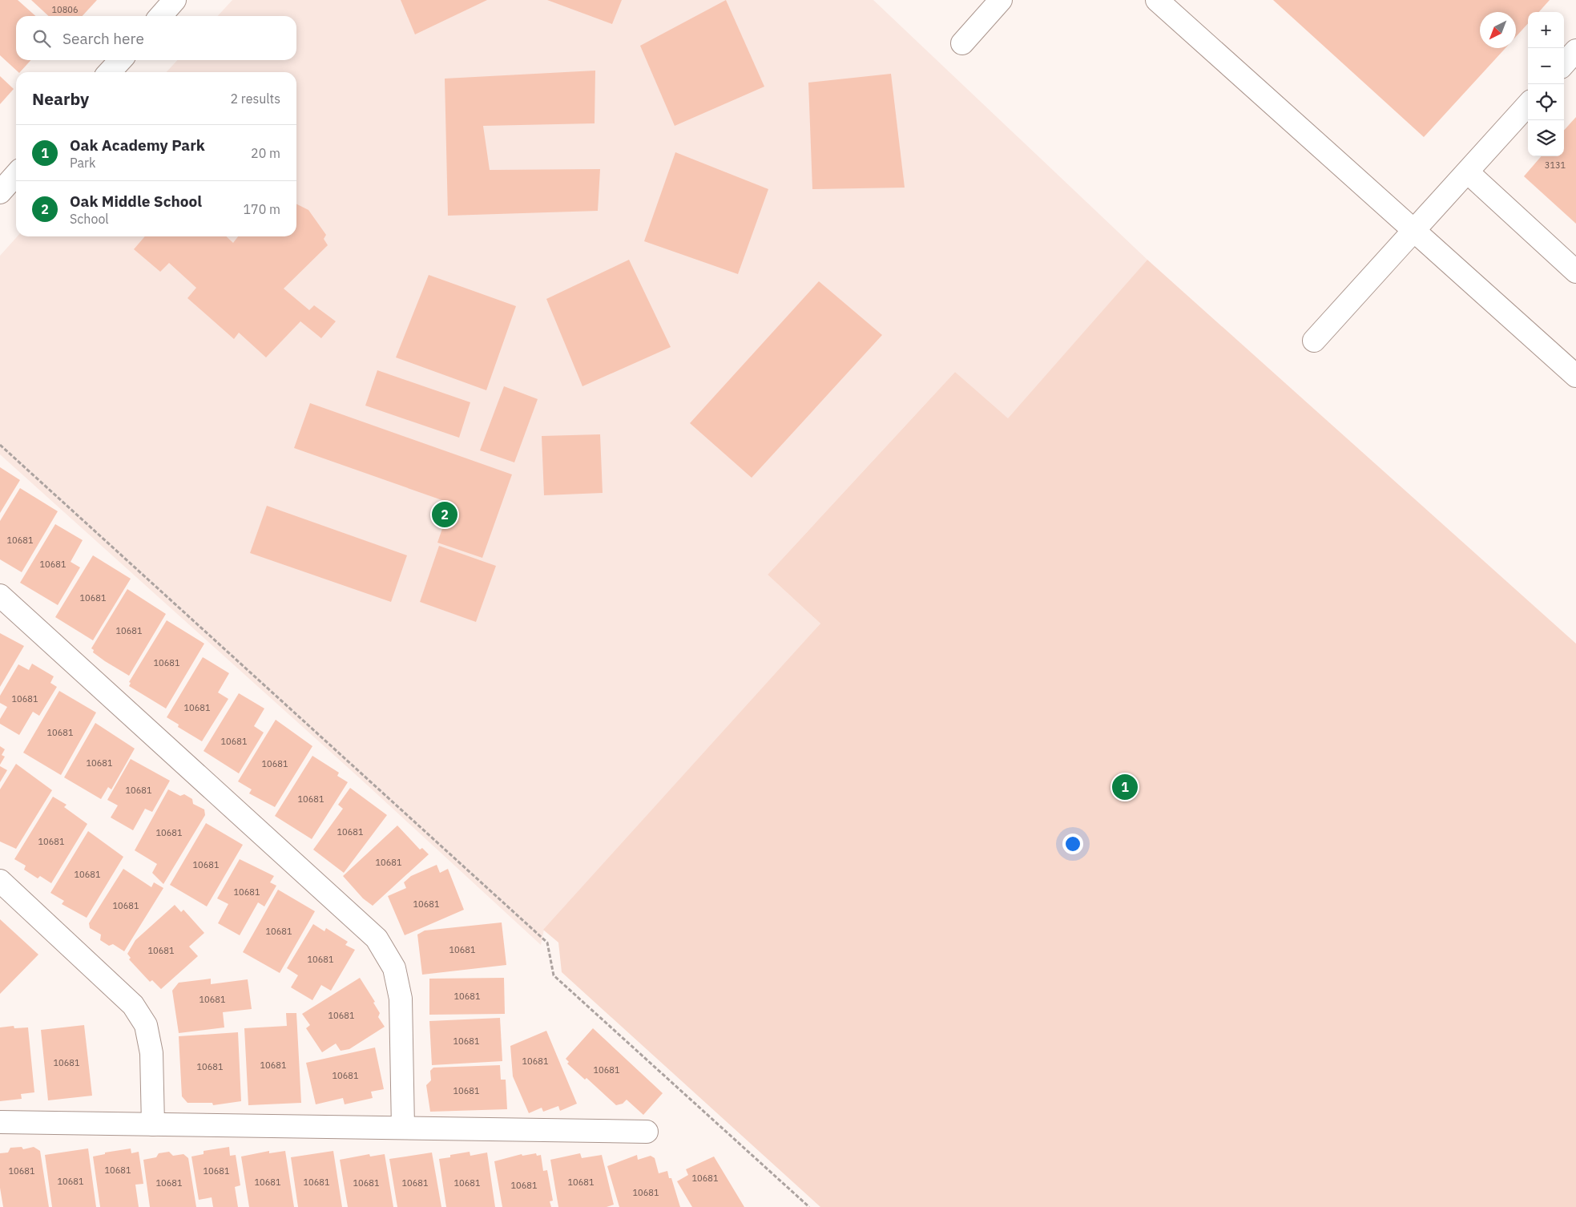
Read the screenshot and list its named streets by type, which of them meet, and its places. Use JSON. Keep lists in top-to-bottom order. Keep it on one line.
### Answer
{"house_numbers":["10806","3131","10681","10681","10681","10681","10681","10681","10681","10681","10681","10681","10681","10681","10681","10681","10681","10681","10681","10681","10681","10681","10681","10681","10681","10681","10681","10681","10681","10681","10681","10681","10681","10681","10681","10681","10681","10681","10681","10681","10681","10681","10681","10681","10681","10681","10681","10681","10681","10681","10681","10681","10681"],"north":"bottom left","page":{"map_buttons":["+","−"],"search":"Search here","heading":["Nearby","2 results"],"list":[{"mark":"1","name":"Oak Academy Park","note":"Park","value":"20 m"},{"mark":"2","name":"Oak Middle School","note":"School","value":"170 m"}],"pins":["2","1"]}}
